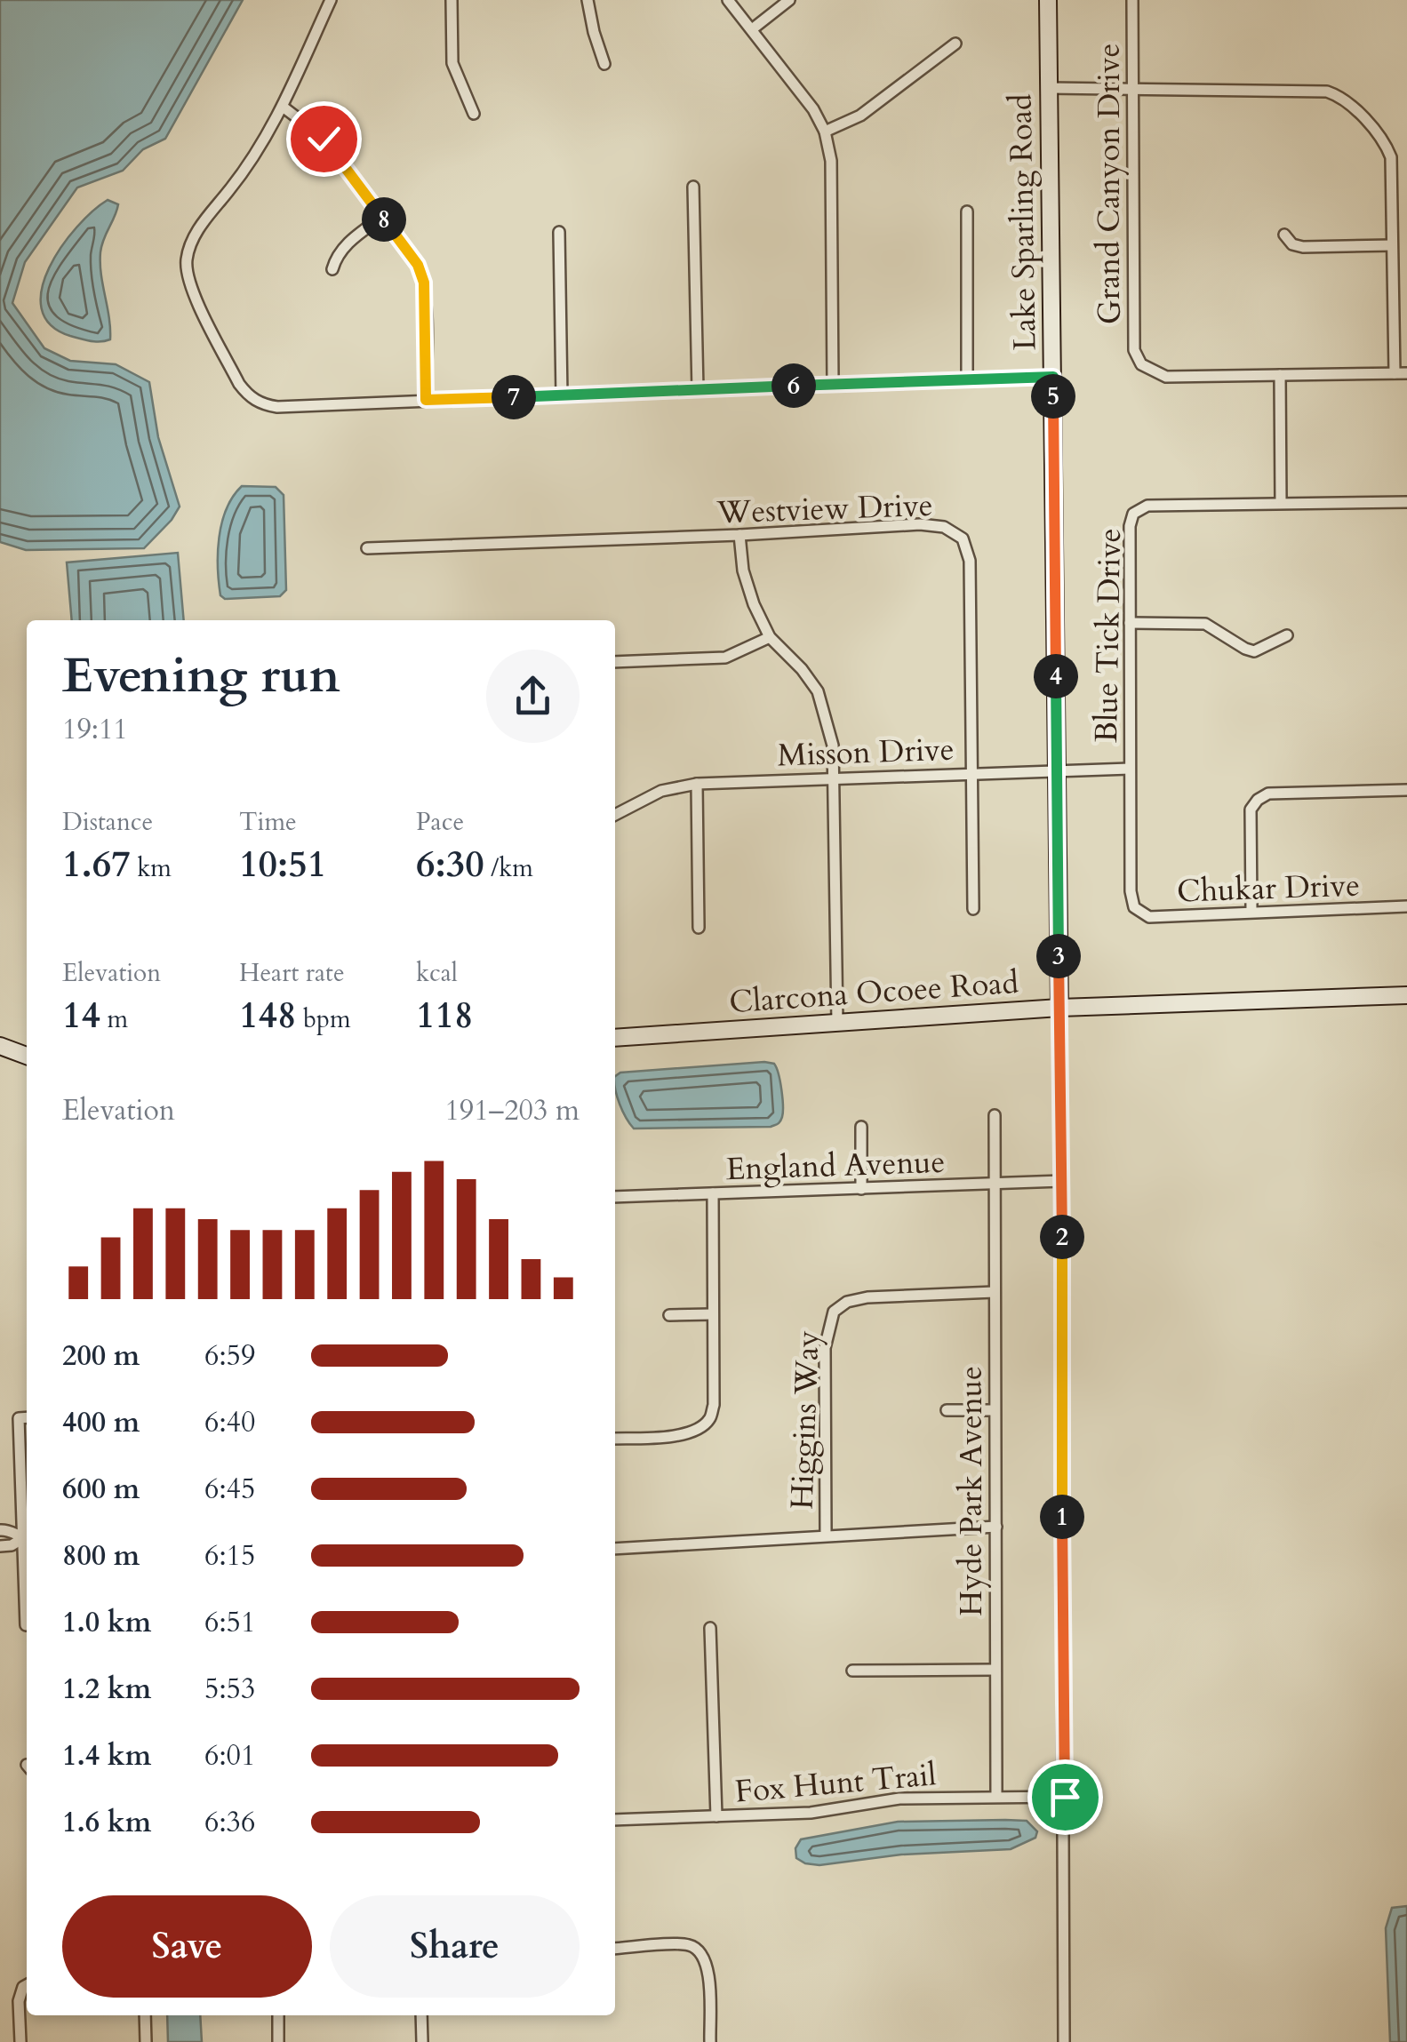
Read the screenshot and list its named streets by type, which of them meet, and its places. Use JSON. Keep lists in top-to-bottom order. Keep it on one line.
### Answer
{"streets":{"street":["Grand Canyon Drive","Lake Sparling Road","Westview Drive","Blue Tick Drive","Misson Drive","Chukar Drive","Clarcona Ocoee Road","England Avenue","Higgins Way","Hyde Park Avenue","Fox Hunt Trail"]},"crossings":[["Lake Sparling Road","Misson Drive"],["Lake Sparling Road","Clarcona Ocoee Road"],["Lake Sparling Road","England Avenue"],["Lake Sparling Road","Fox Hunt Trail"],["Westview Drive","Misson Drive"],["Blue Tick Drive","Misson Drive"],["Blue Tick Drive","Chukar Drive"],["England Avenue","Hyde Park Avenue"],["Higgins Way","Hyde Park Avenue"],["Hyde Park Avenue","Fox Hunt Trail"]],"page":{"pins":["8","6","5","7","4","3","2","1"],"heading":["Evening run","19:11"],"stats":[["Distance","1.67 km"],["Time","10:51"],["Pace","6:30 /km"],["Elevation","14 m"],["Heart rate","148 bpm"],["kcal","118"]],"chart":["Elevation","191–203 m"],"list":[{"name":"200 m","note":"6:59"},{"name":"400 m","note":"6:40"},{"name":"600 m","note":"6:45"},{"name":"800 m","note":"6:15"},{"name":"1.0 km","note":"6:51"},{"name":"1.2 km","note":"5:53"},{"name":"1.4 km","note":"6:01"},{"name":"1.6 km","note":"6:36"}],"buttons":["Save","Share"]}}
